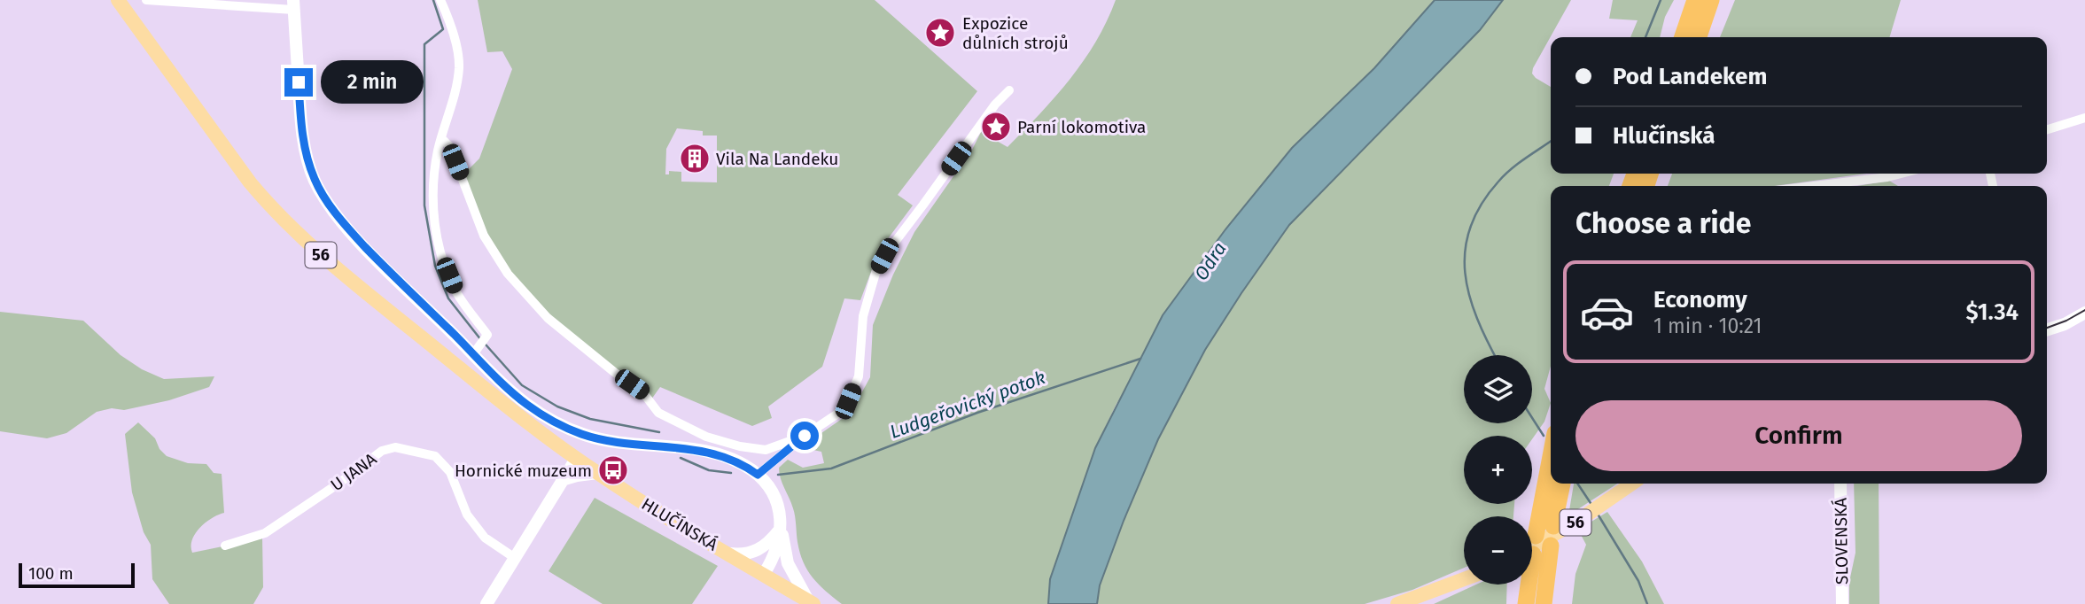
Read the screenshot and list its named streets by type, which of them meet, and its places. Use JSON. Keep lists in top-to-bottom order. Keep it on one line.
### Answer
{"streets":{"main road":["56","HLUČÍNSKÁ"],"street":["U JANA","SLOVENSKÁ"]},"crossings":[["56","HLUČÍNSKÁ"]],"water":["Odra","Ludgeřovický potok"],"places":{"place":["Expozice důlních strojů","Parní lokomotiva"],"building":["Vila Na Landeku"],"bus stop":["Hornické muzeum"]},"scale_bar":"100 m","page":{"banner":["Pod Landekem","Hlučínská"],"bubble":"2 min","heading":"Choose a ride","list":[{"name":"Economy","note":"1 min · 10:21","value":"$1.34"}],"map_buttons":["+","−"],"buttons":"Confirm","scale":"100 m"}}
